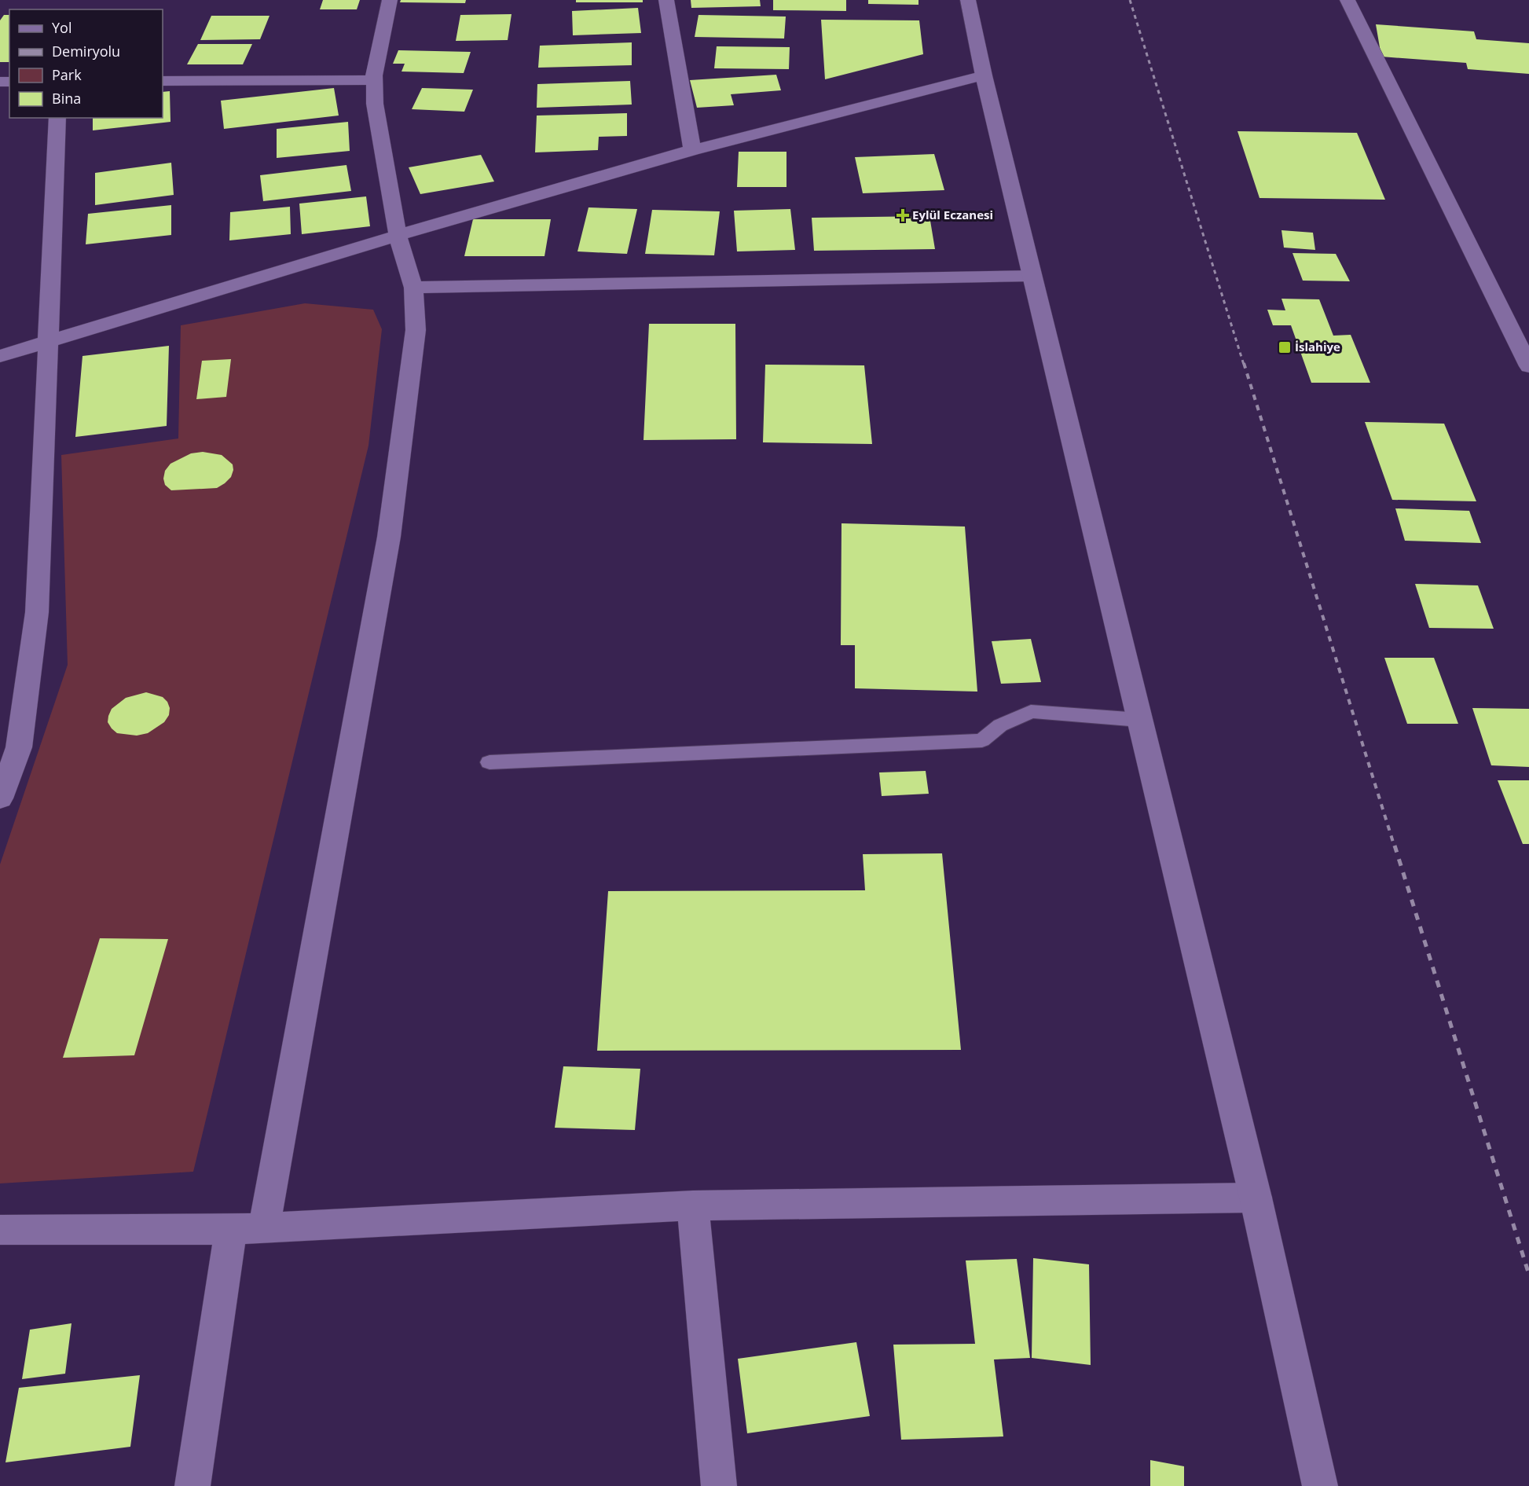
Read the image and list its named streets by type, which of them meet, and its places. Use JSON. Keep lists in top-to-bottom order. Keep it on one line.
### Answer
{"places":{"health":["Eylül Eczanesi"],"transit":["İslahiye"]},"legend":["Yol","Demiryolu","Park","Bina"]}
